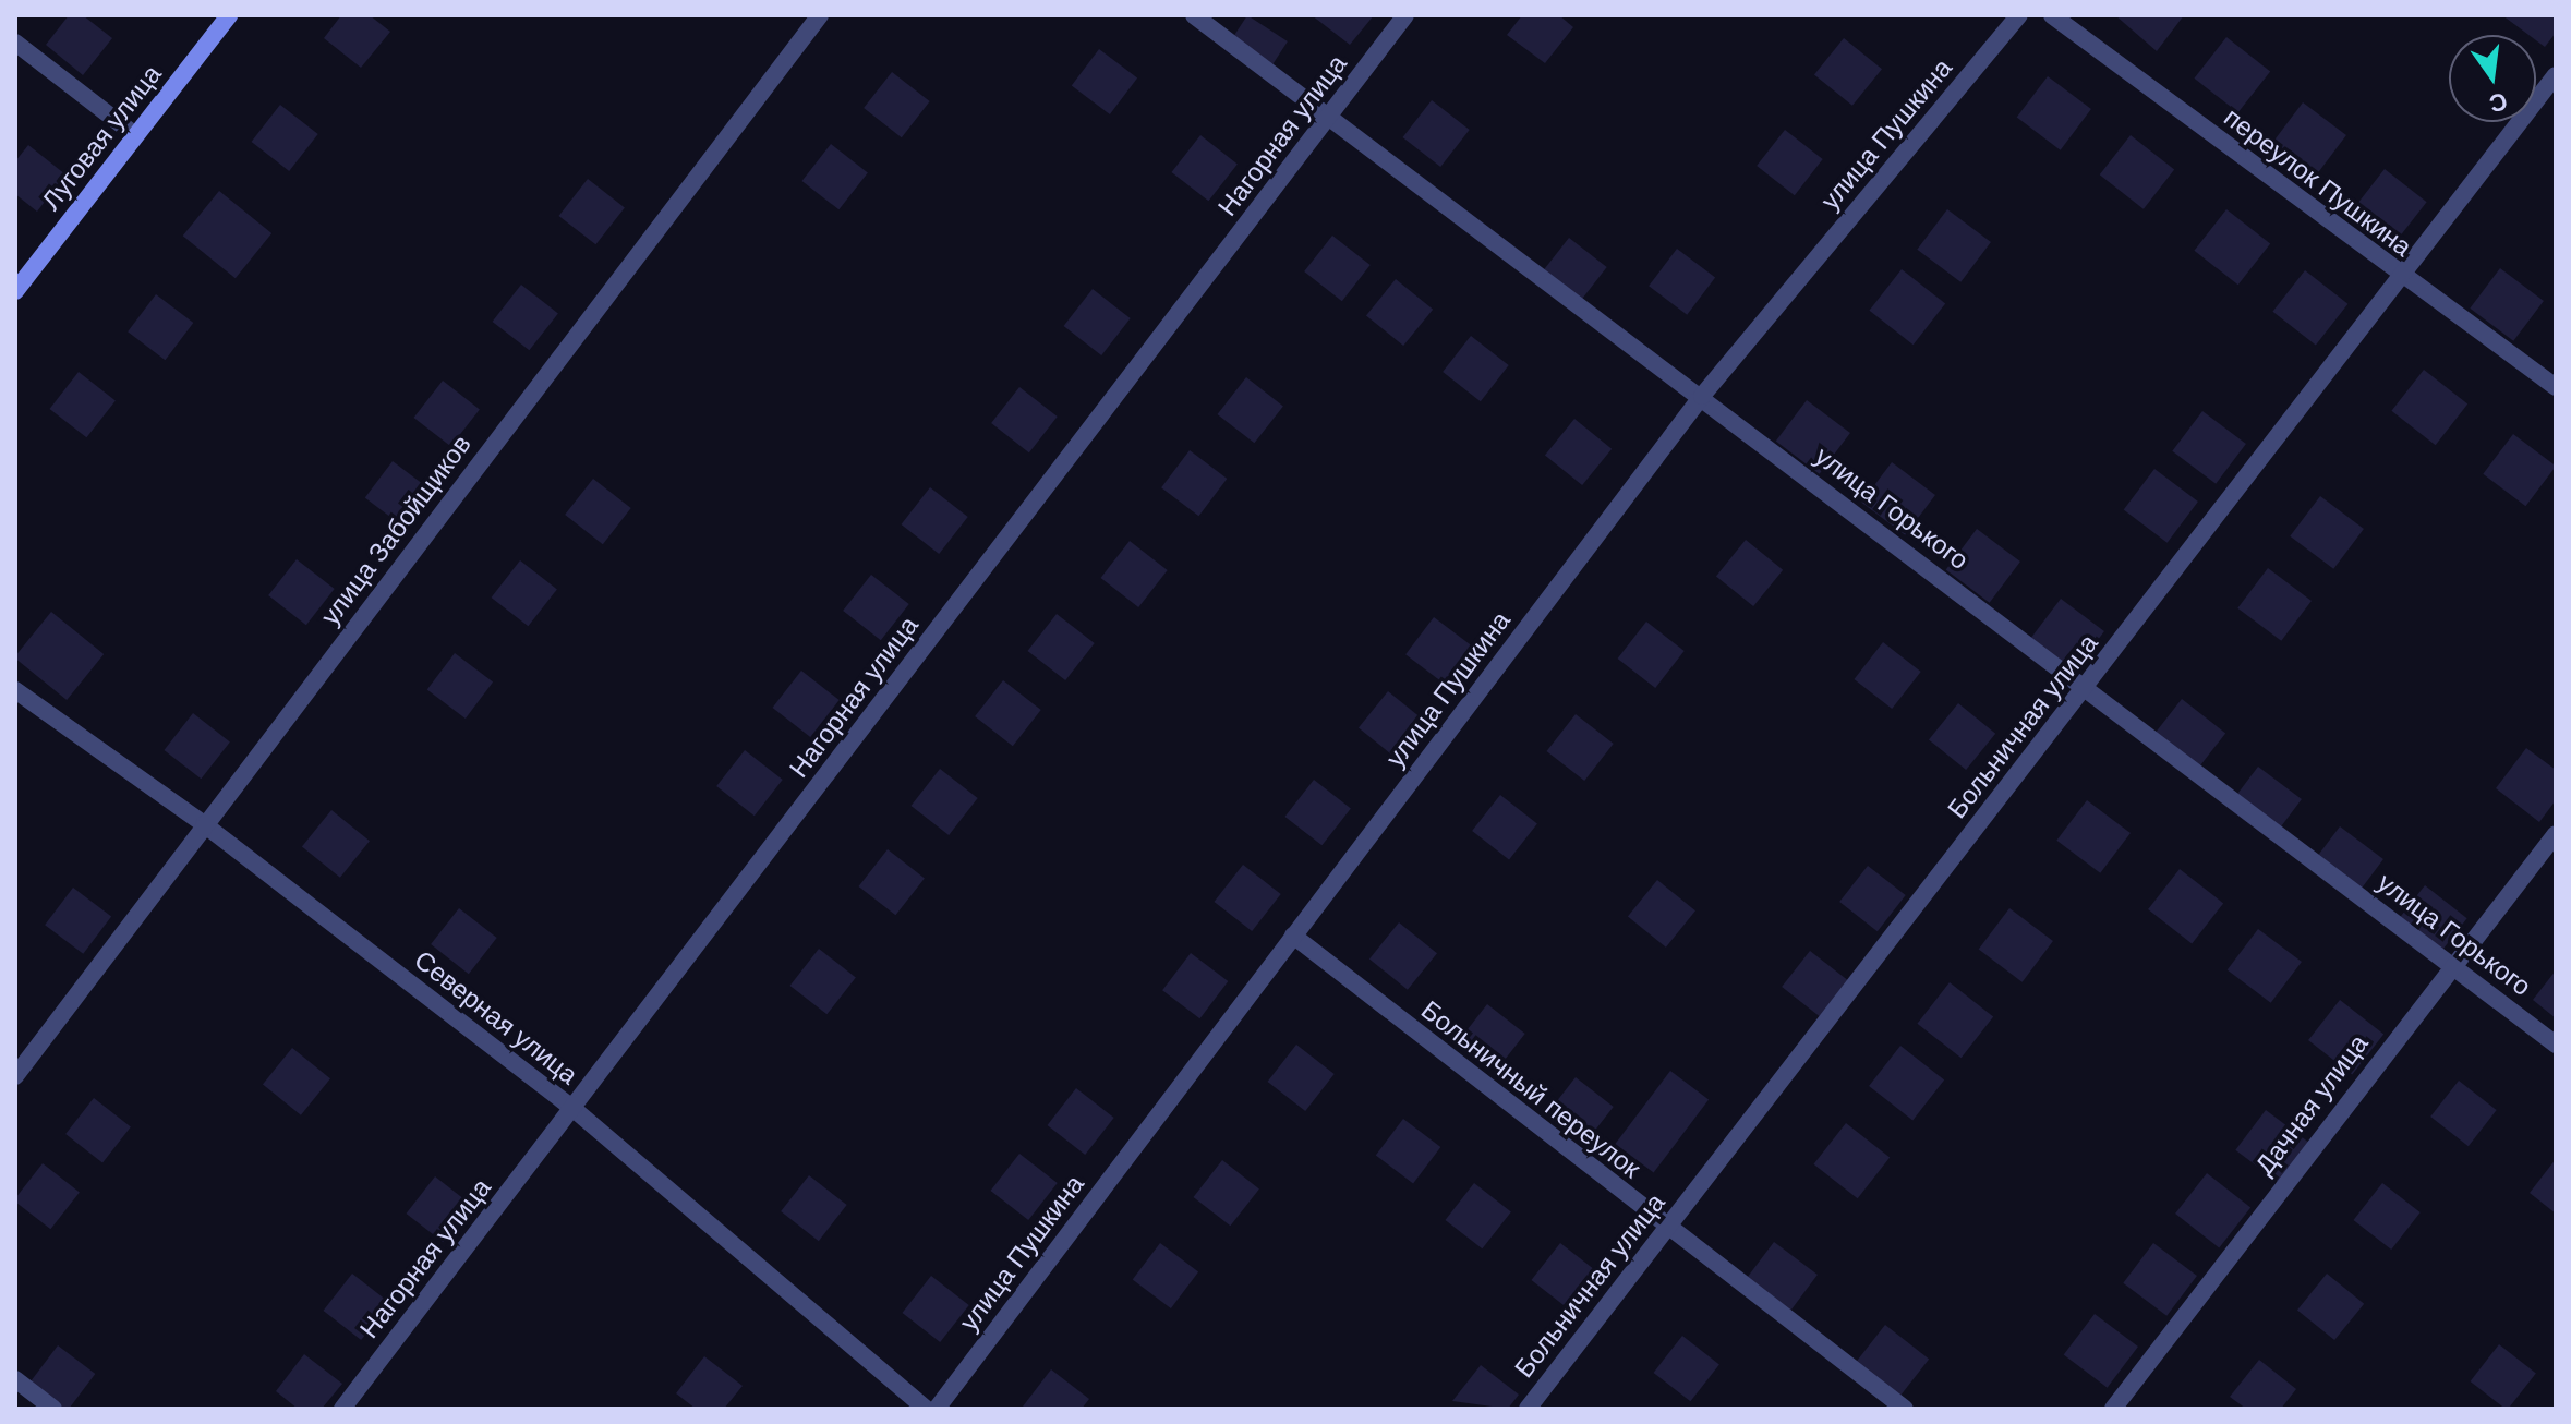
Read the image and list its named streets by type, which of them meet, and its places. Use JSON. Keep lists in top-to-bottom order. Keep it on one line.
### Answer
{"streets":{"main road":["Луговая улица"],"street":["улица Пушкина","Нагорная улица","переулок Пушкина","улица Горького","улица Забойщиков","Больничная улица","Северная улица","Больничный переулок","Дачная улица"]},"crossings":[["улица Пушкина","улица Горького"],["улица Пушкина","Больничный переулок"],["Нагорная улица","улица Горького"],["Нагорная улица","Северная улица"],["переулок Пушкина","Больничная улица"],["улица Горького","Больничная улица"],["улица Горького","Дачная улица"],["улица Забойщиков","Северная улица"],["Больничная улица","Больничный переулок"]],"north":"bottom"}
